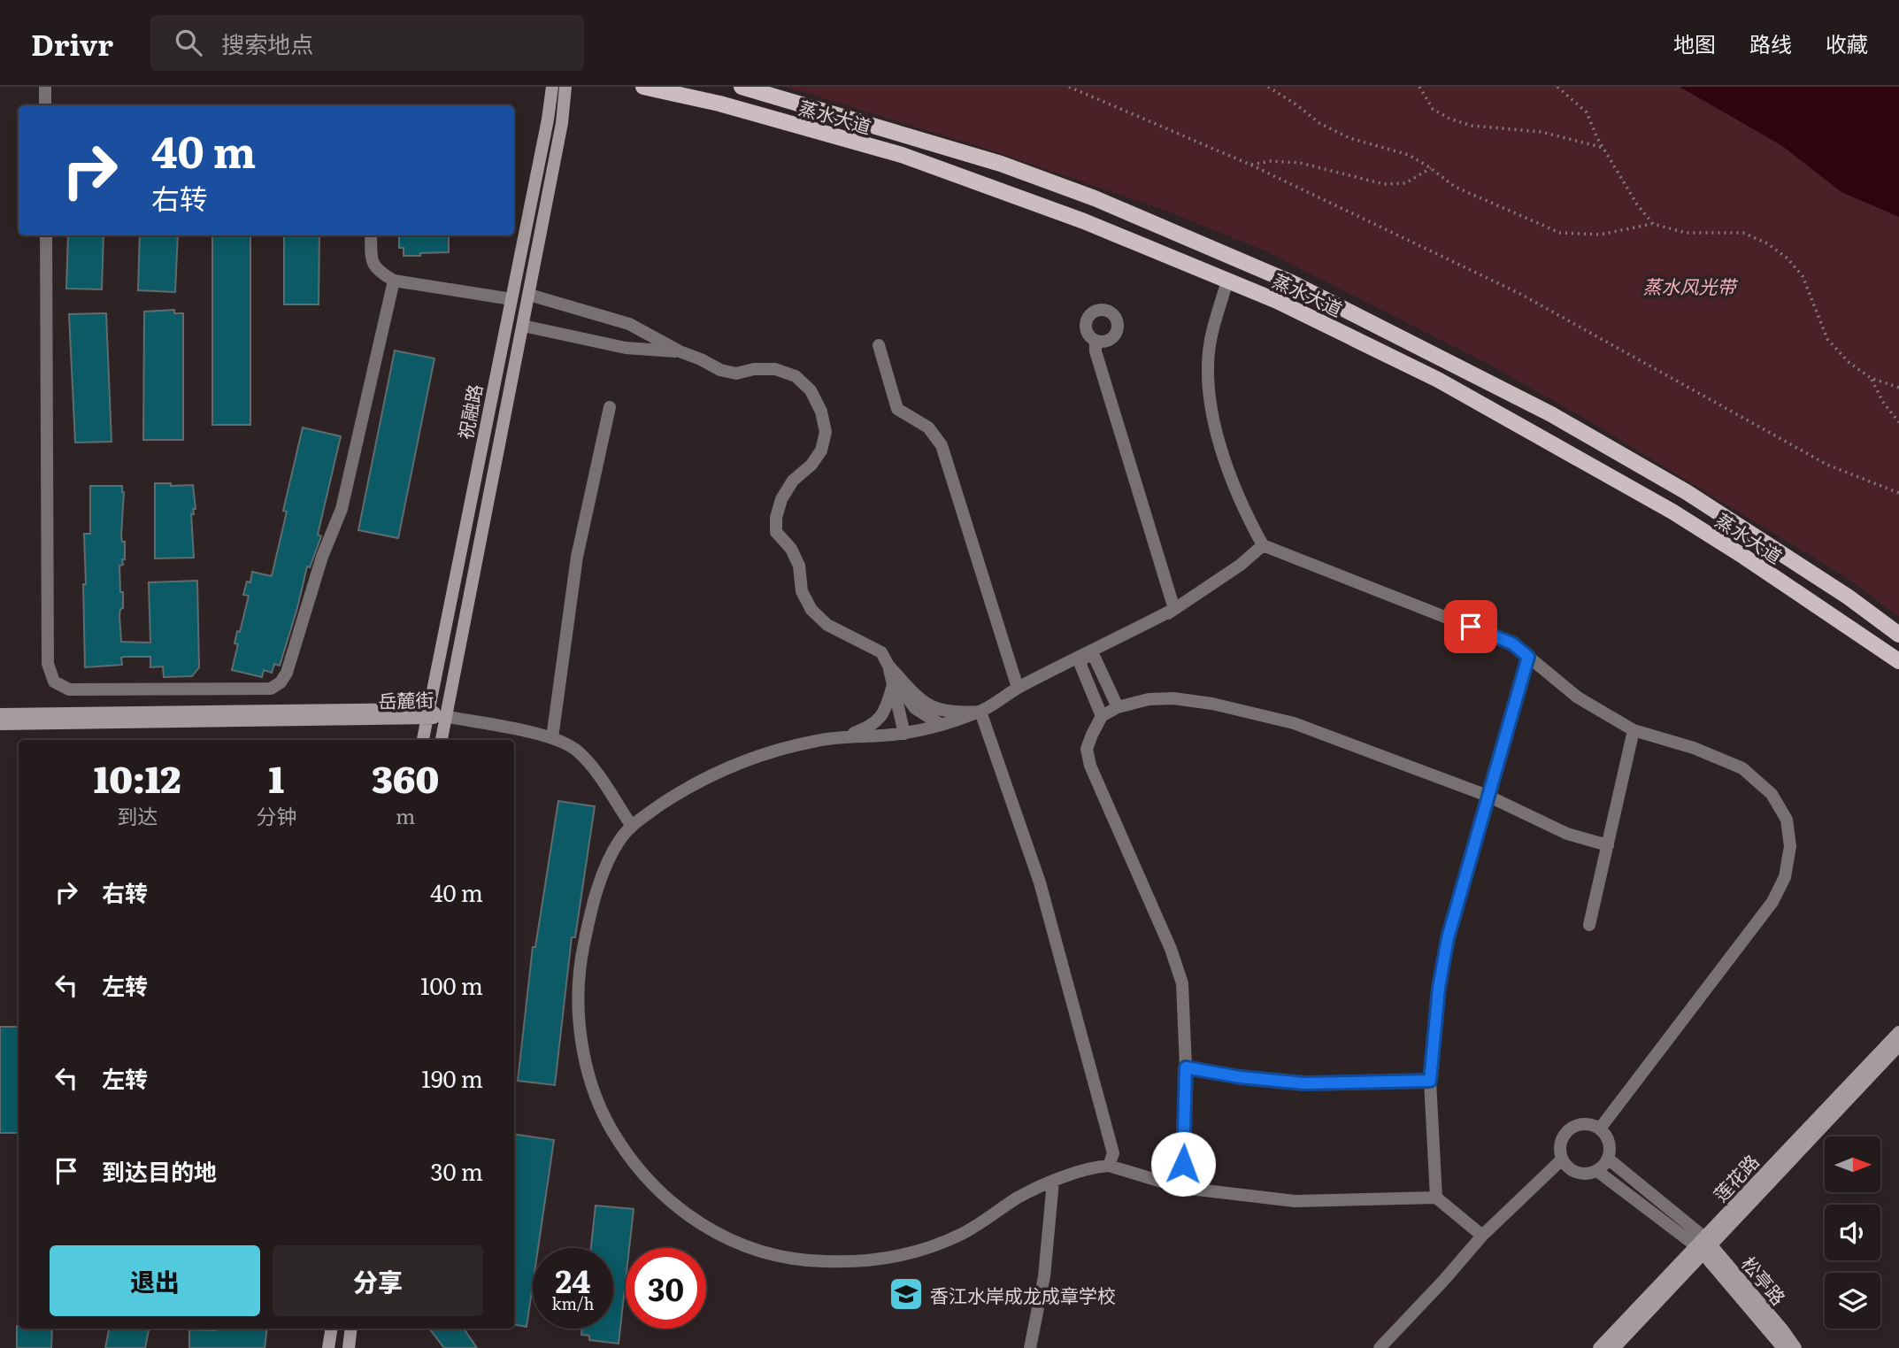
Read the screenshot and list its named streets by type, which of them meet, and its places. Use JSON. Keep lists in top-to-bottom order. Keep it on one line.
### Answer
{"streets":{"main road":["蒸水大道"],"street":["祝融路","岳麓街","莲花路","松亭路"]},"crossings":[["祝融路","岳麓街"],["莲花路","松亭路"]],"parks":["蒸水风光带"],"places":{"school or university":["香江水岸成龙成章学校"]},"north":"right","page":{"header":"Drivr","search":"搜索地点","nav":["地图","路线","收藏"],"turn":["40 m","右转"],"eta":["10:12","到达","1","分钟","360","m"],"list":[{"name":"右转","value":"40 m"},{"name":"左转","value":"100 m"},{"name":"左转","value":"190 m"},{"name":"到达目的地","value":"30 m"}],"buttons":["退出","分享"],"speed":"24 km/h","limit":"30"}}
